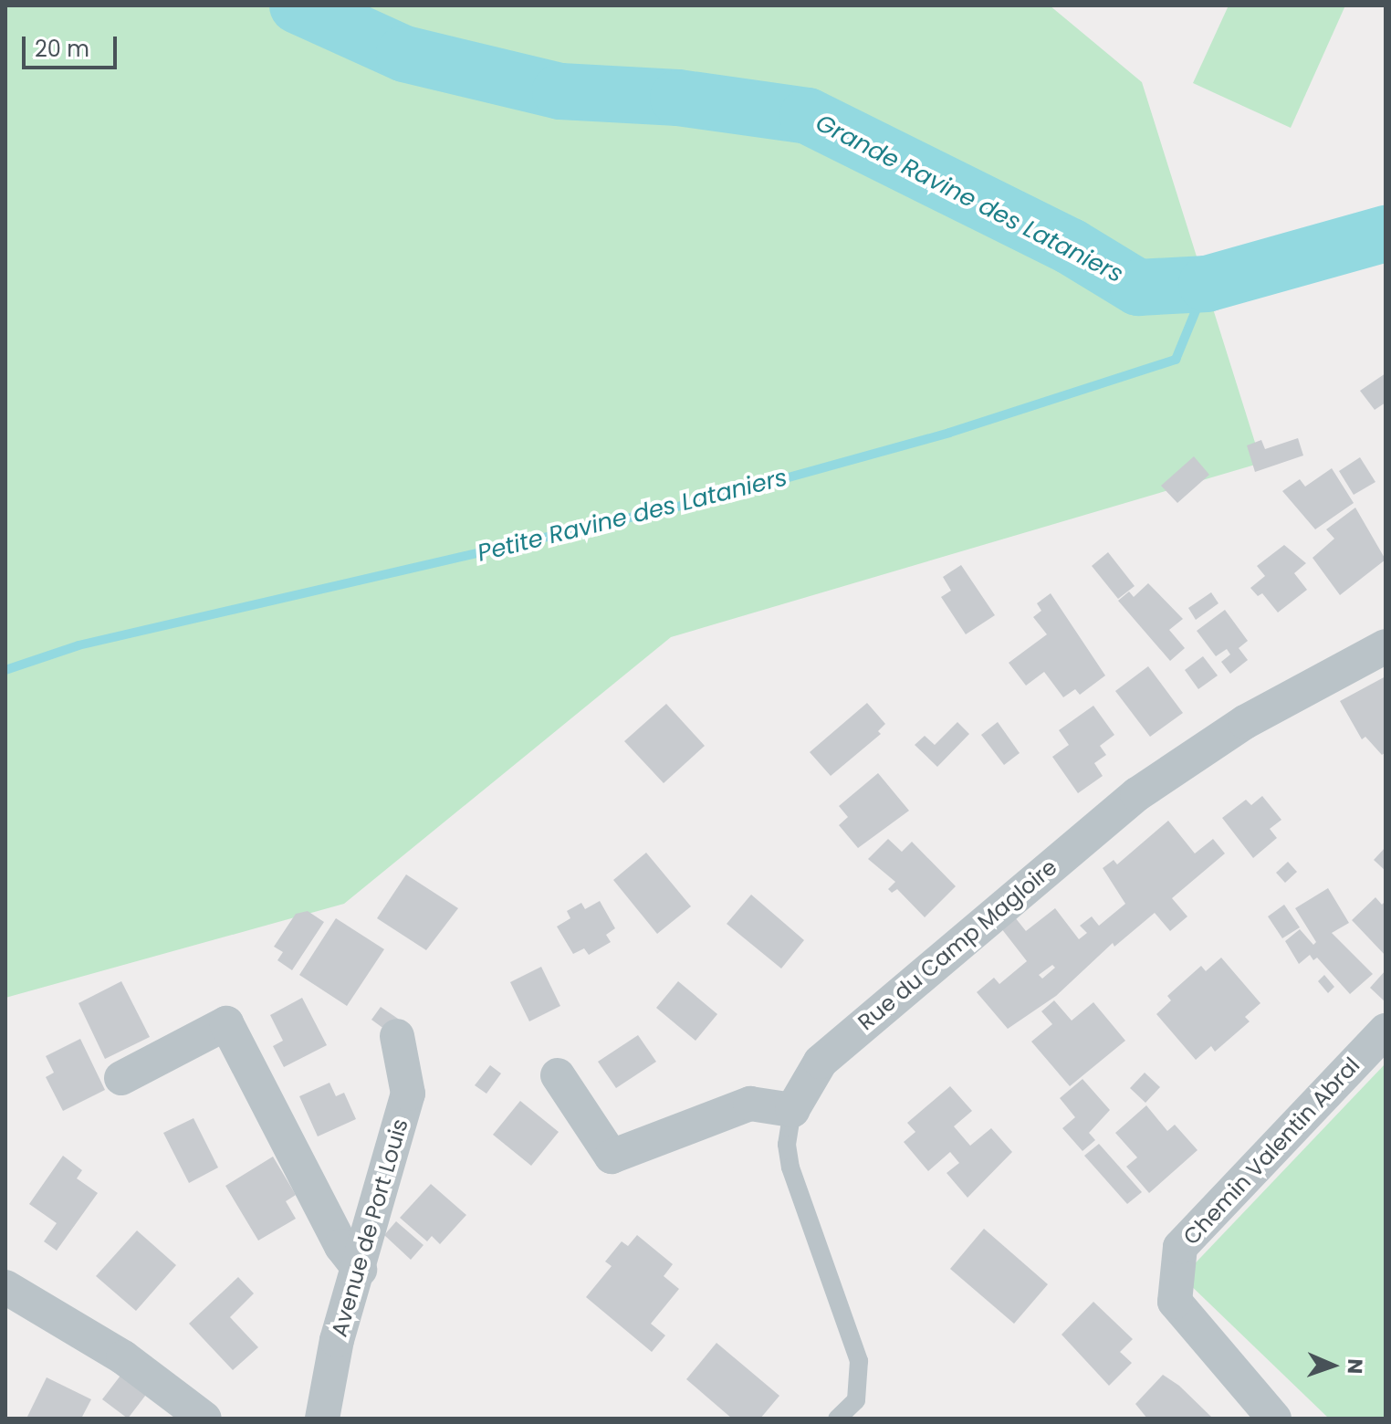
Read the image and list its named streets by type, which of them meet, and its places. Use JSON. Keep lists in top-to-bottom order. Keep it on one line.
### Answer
{"streets":{"street":["Rue du Camp Magloire","Chemin Valentin Abral","Avenue de Port Louis"]},"water":["Grande Ravine des Lataniers","Petite Ravine des Lataniers"],"scale_bar":"20 m","north":"right"}
